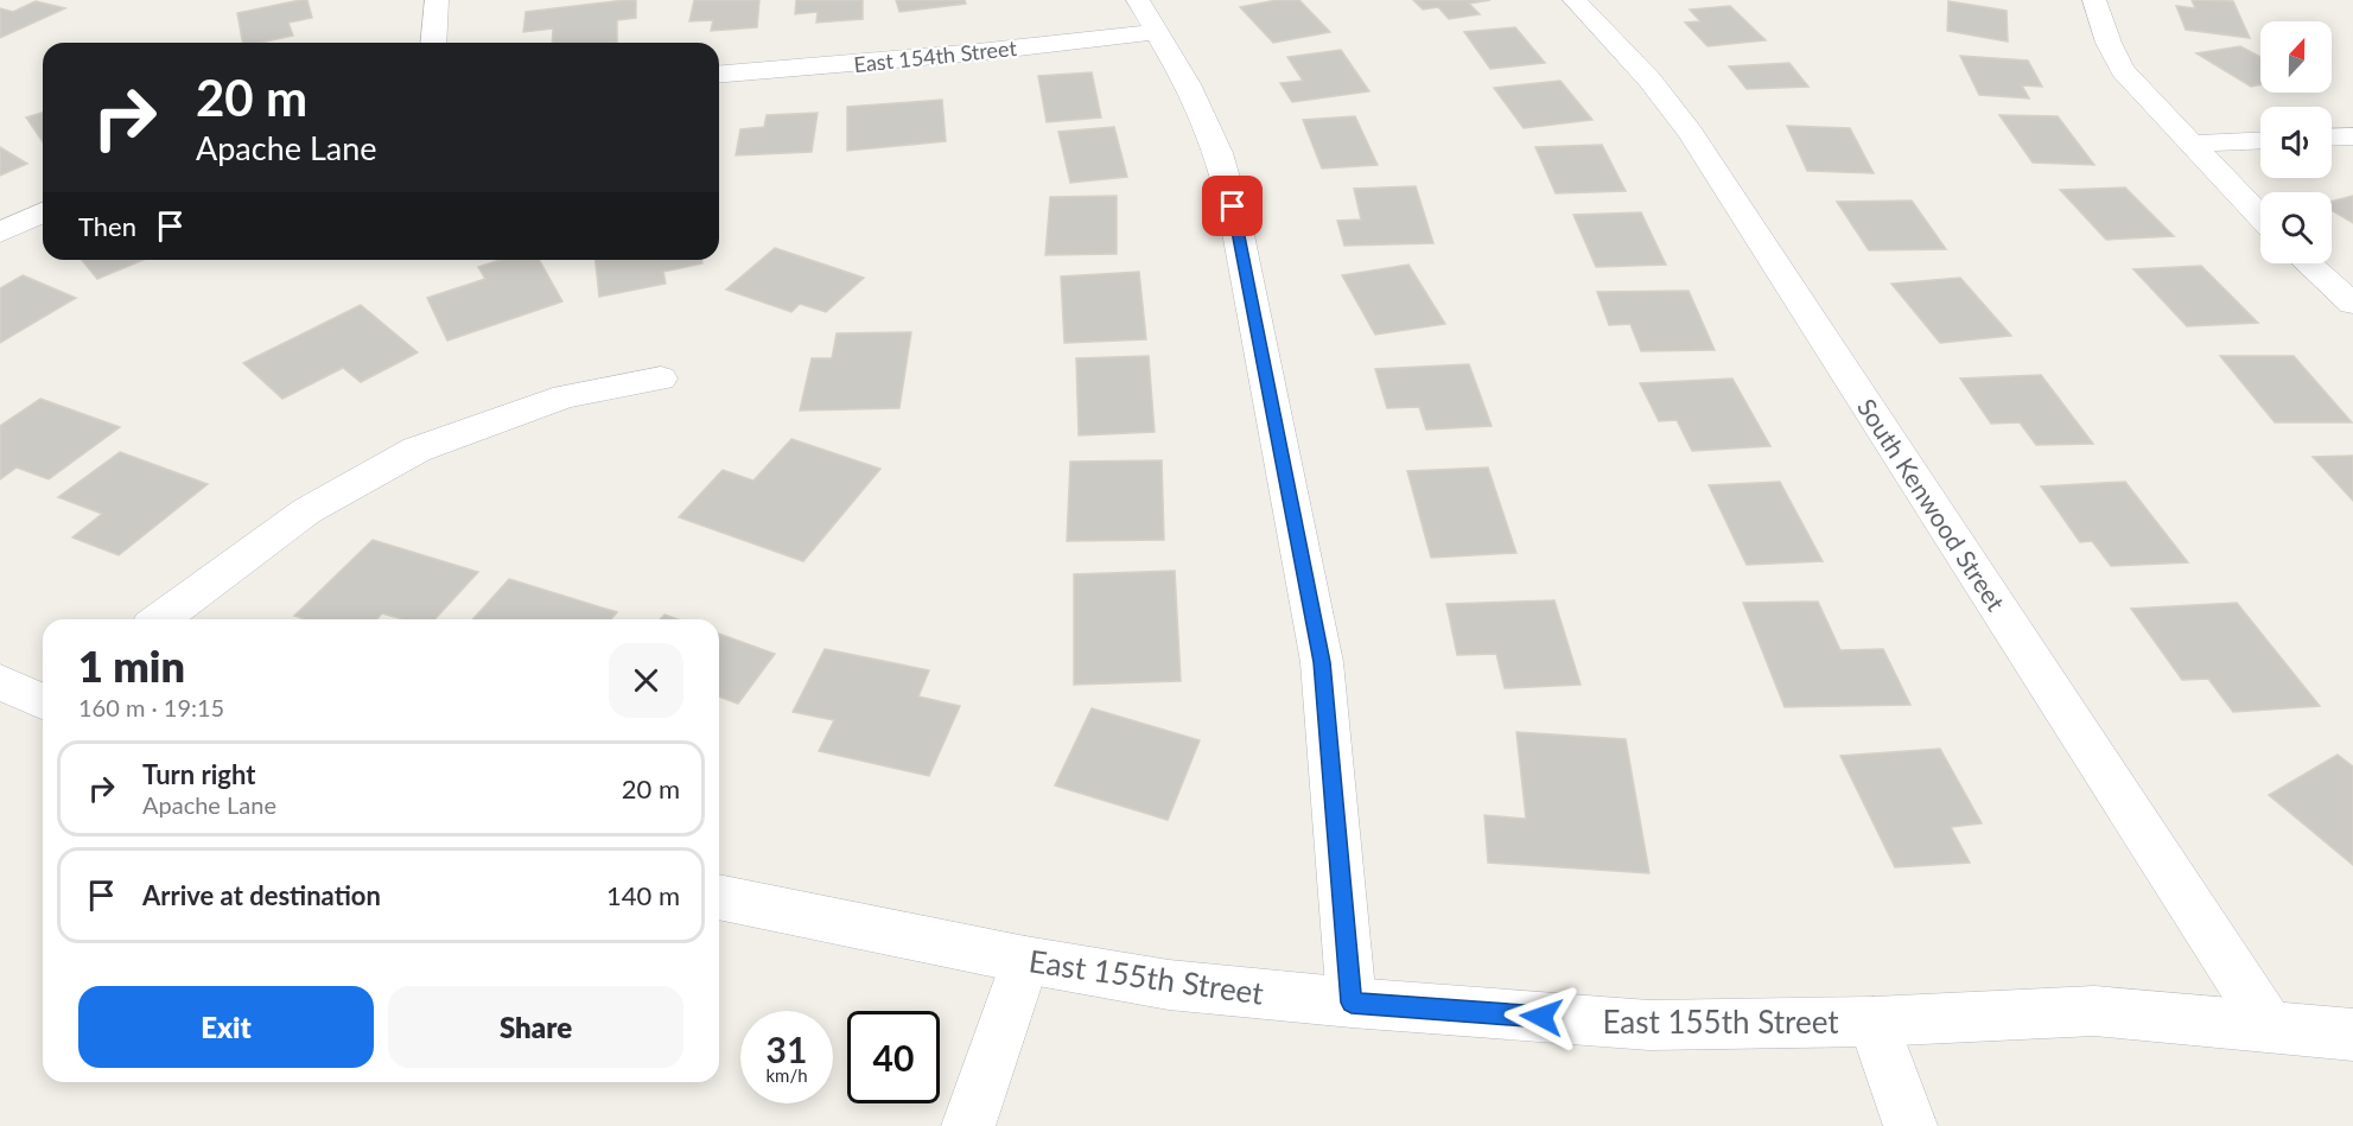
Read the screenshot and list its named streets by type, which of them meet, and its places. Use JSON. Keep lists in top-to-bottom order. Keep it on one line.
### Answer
{"streets":{"street":["East 154th Street","South Kenwood Street","East 155th Street"]},"crossings":[["South Kenwood Street","East 155th Street"]],"north":"top","page":{"turn":["20 m","Apache Lane"],"then":"Then","heading":["1 min","160 m · 19:15"],"list":[{"name":"Turn right","note":"Apache Lane","value":"20 m"},{"name":"Arrive at destination","value":"140 m"}],"buttons":["Exit","Share"],"speed":"31 km/h","limit":"40"}}
